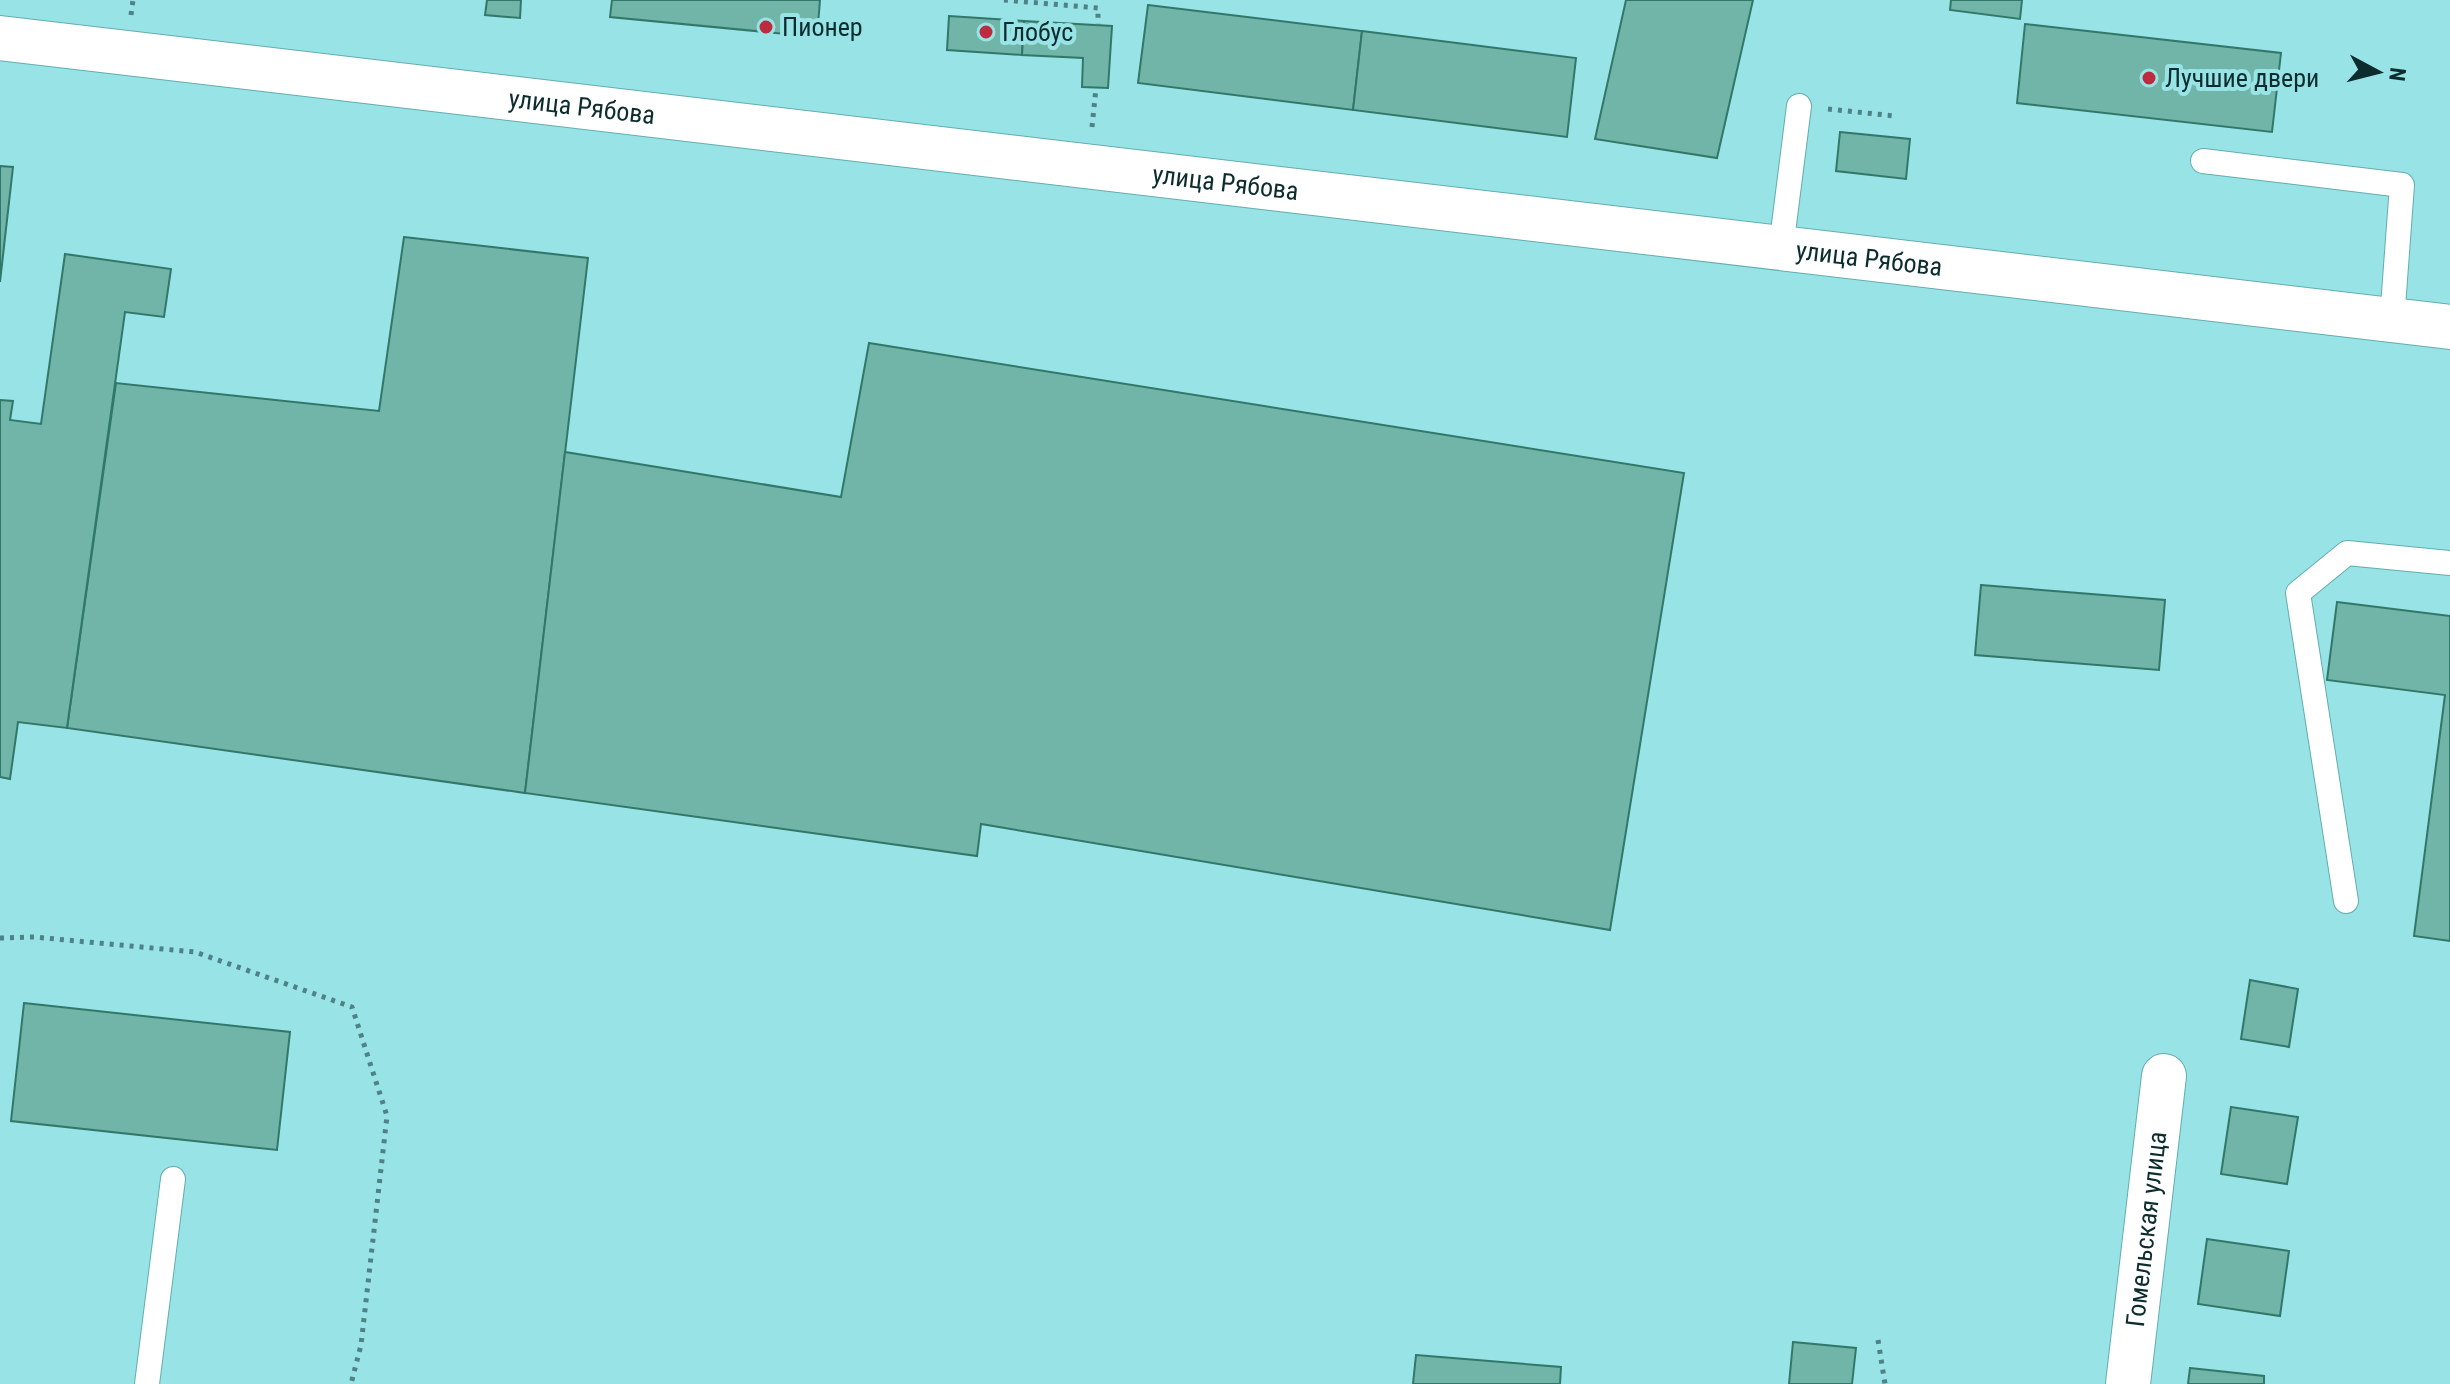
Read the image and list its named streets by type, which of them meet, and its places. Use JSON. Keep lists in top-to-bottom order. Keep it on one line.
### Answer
{"streets":{"street":["улица Рябова","Гомельская улица"]},"places":["Пионер","Глобус","Лучшие двери"],"north":"right"}
